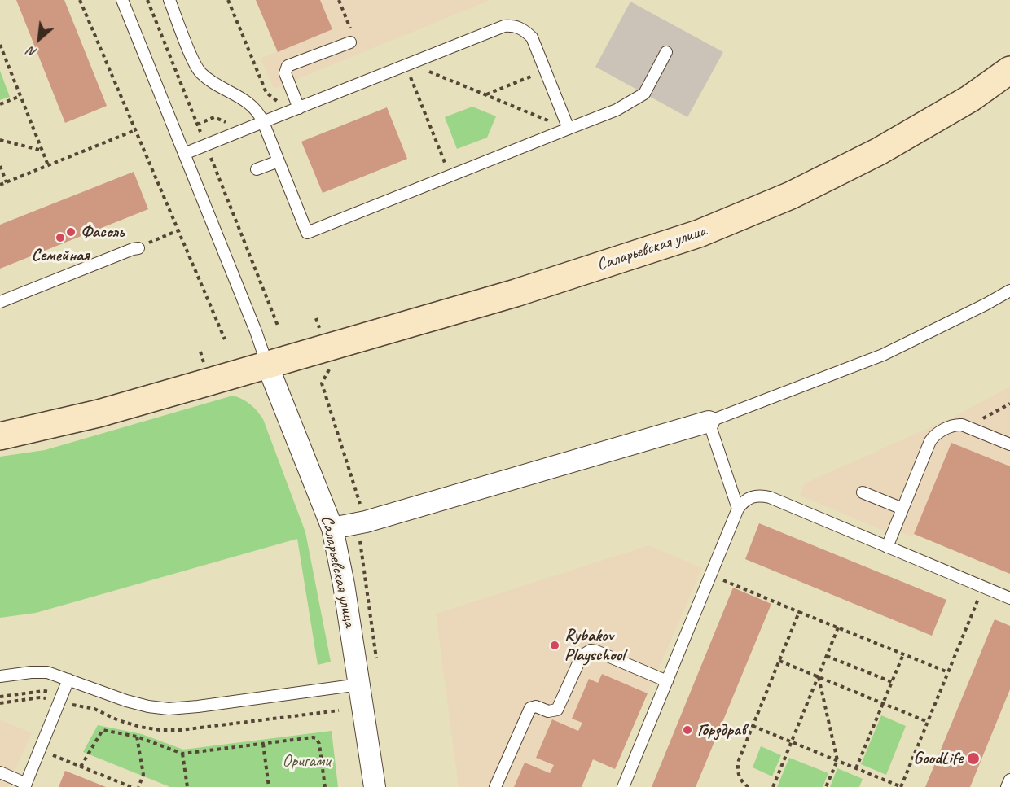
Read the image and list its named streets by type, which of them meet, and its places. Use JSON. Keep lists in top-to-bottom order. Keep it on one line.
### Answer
{"streets":{"street":["Саларьевская улица"]},"parks":["Оригами"],"places":["Фасоль","Семейная","Rybakov Playschool","Горздрав","GoodLife"],"north":"bottom left"}
